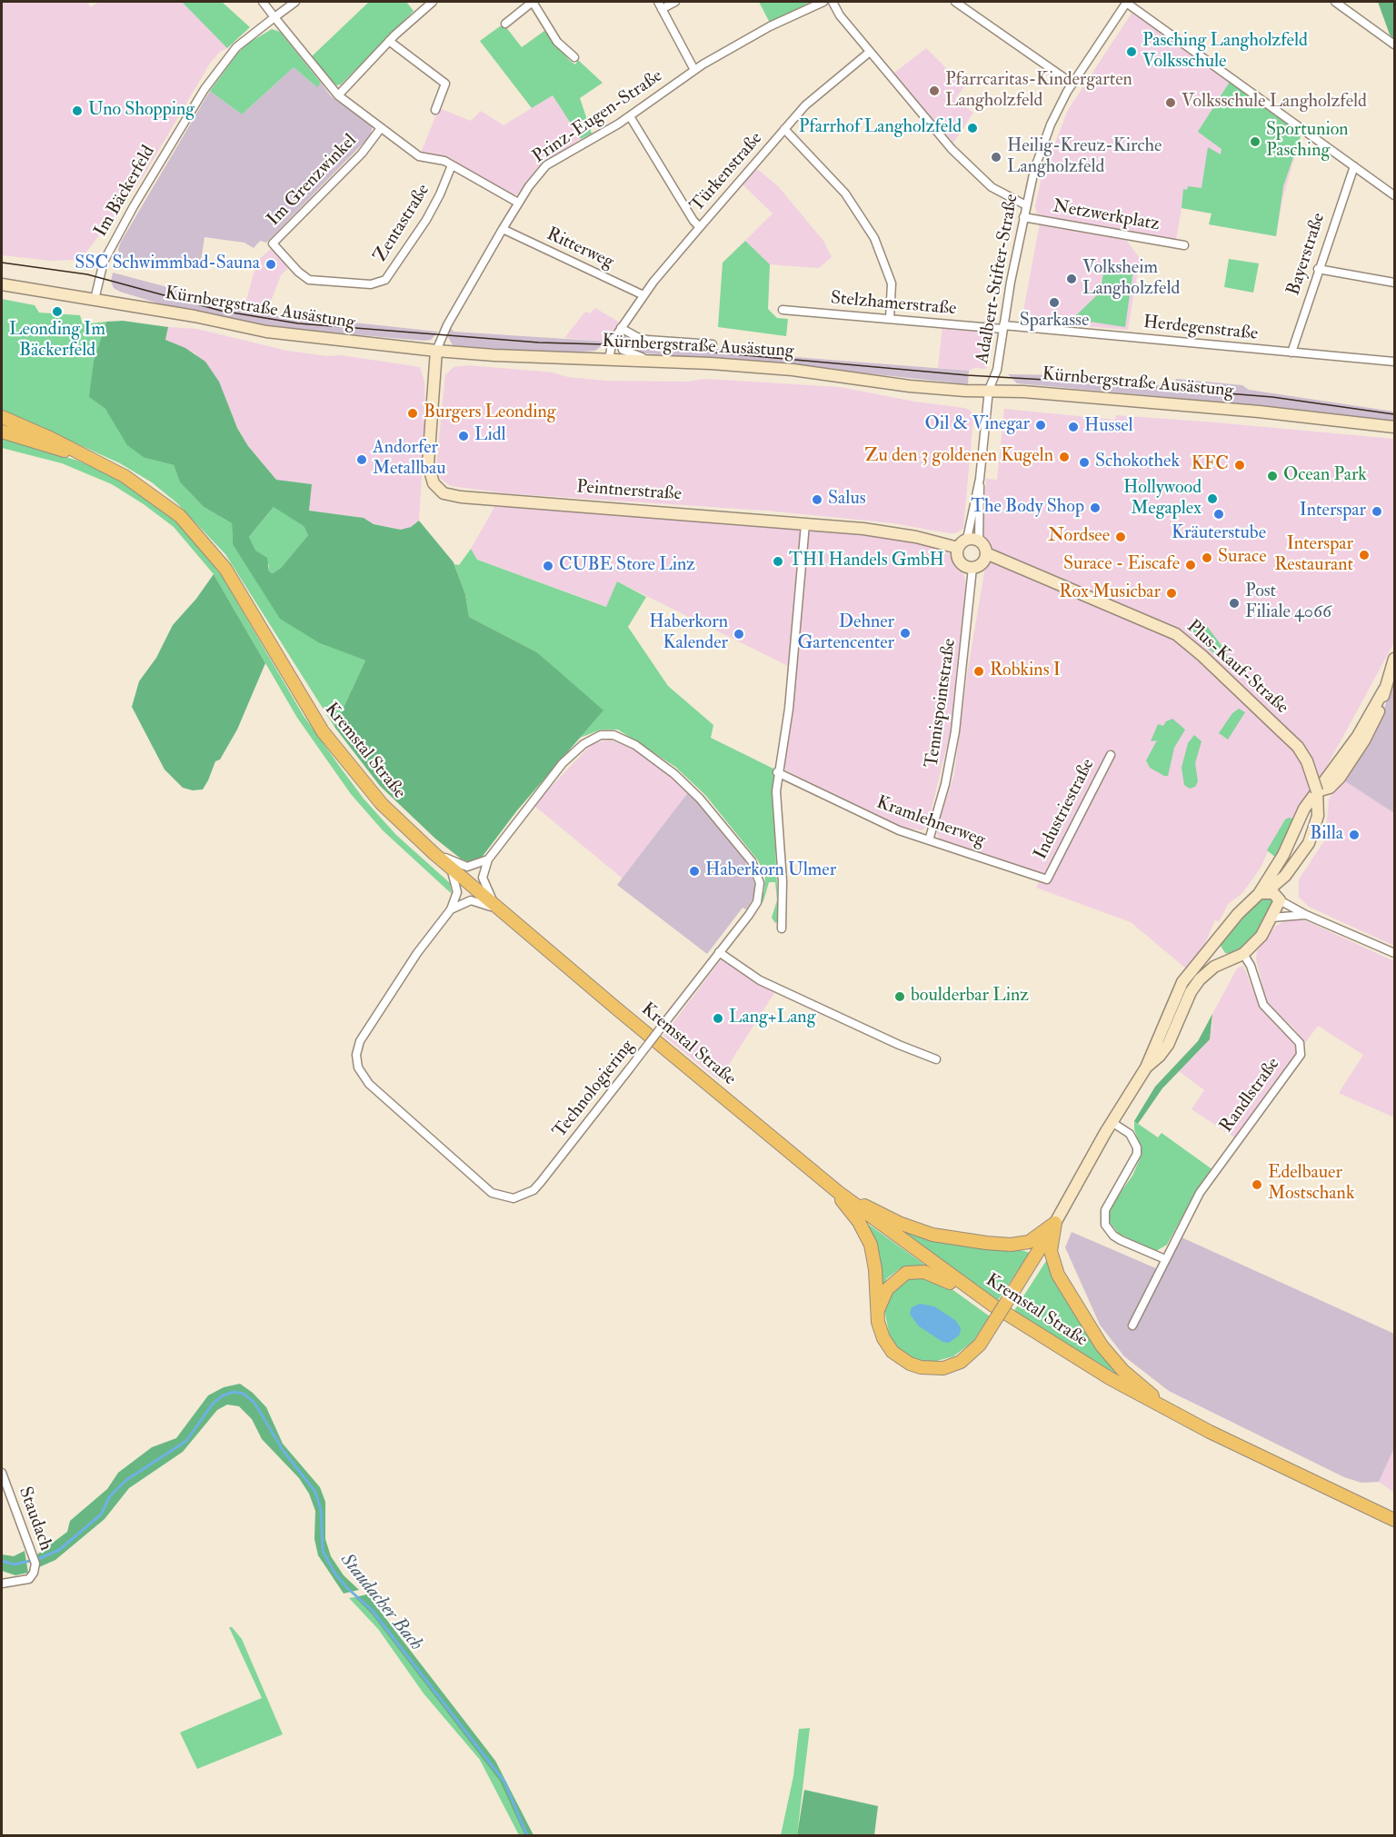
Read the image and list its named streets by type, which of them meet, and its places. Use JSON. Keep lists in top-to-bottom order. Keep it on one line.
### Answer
{"streets":{"main road":["Kremstal Straße"],"street":["Prinz-Eugen-Straße","Türkenstraße","Im Grenzwinkel","Im Bäckerfeld","Netzwerkplatz","Zentastraße","Ritterweg","Bayerstraße","Adalbert-Stifter-Straße","Stelzhamerstraße","Kürnbergstraße Ausästung","Herdegenstraße","Peintnerstraße","Plus-Kauf-Straße","Tennispointstraße","Industriestraße","Kramlehnerweg","Technologiering","Randlstraße","Staudach"]},"crossings":[["Prinz-Eugen-Straße","Zentastraße"],["Prinz-Eugen-Straße","Ritterweg"],["Prinz-Eugen-Straße","Kürnbergstraße Ausästung"],["Prinz-Eugen-Straße","Peintnerstraße"],["Türkenstraße","Ritterweg"],["Türkenstraße","Kürnbergstraße Ausästung"],["Im Grenzwinkel","Zentastraße"],["Im Bäckerfeld","Kürnbergstraße Ausästung"],["Netzwerkplatz","Adalbert-Stifter-Straße"],["Bayerstraße","Herdegenstraße"],["Adalbert-Stifter-Straße","Stelzhamerstraße"],["Adalbert-Stifter-Straße","Kürnbergstraße Ausästung"],["Adalbert-Stifter-Straße","Herdegenstraße"],["Stelzhamerstraße","Herdegenstraße"],["Kürnbergstraße Ausästung","Peintnerstraße"],["Peintnerstraße","Plus-Kauf-Straße"],["Peintnerstraße","Tennispointstraße"],["Plus-Kauf-Straße","Tennispointstraße"],["Tennispointstraße","Kramlehnerweg"],["Kremstal Straße","Technologiering"],["Industriestraße","Kramlehnerweg"]],"water":["Staudacher Bach"],"places":["Pasching Langholzfeld Volksschule","Pfarrcaritas-Kindergarten Langholzfeld","Volksschule Langholzfeld","Uno Shopping","Pfarrhof Langholzfeld","Sportunion Pasching","Heilig-Kreuz-Kirche Langholzfeld","SSC Schwimmbad-Sauna","Volksheim Langholzfeld","Sparkasse","Leonding Im Bäckerfeld","Burgers Leonding","Oil & Vinegar","Hussel","Lidl","Zu den 3 goldenen Kugeln","Andorfer Metallbau","Schokothek","KFC","Ocean Park","Hollywood Megaplex","Salus","The Body Shop","Interspar","Kräuterstube","Nordsee","Interspar Restaurant","Surace","THI Handels GmbH","Surace - Eiscafe","CUBE Store Linz","Rox Musicbar","Post Filiale 4066","Dehner Gartencenter","Haberkorn Kalender","Robkins I","Billa","Haberkorn Ulmer","boulderbar Linz","Lang+Lang","Edelbauer Mostschank"]}
